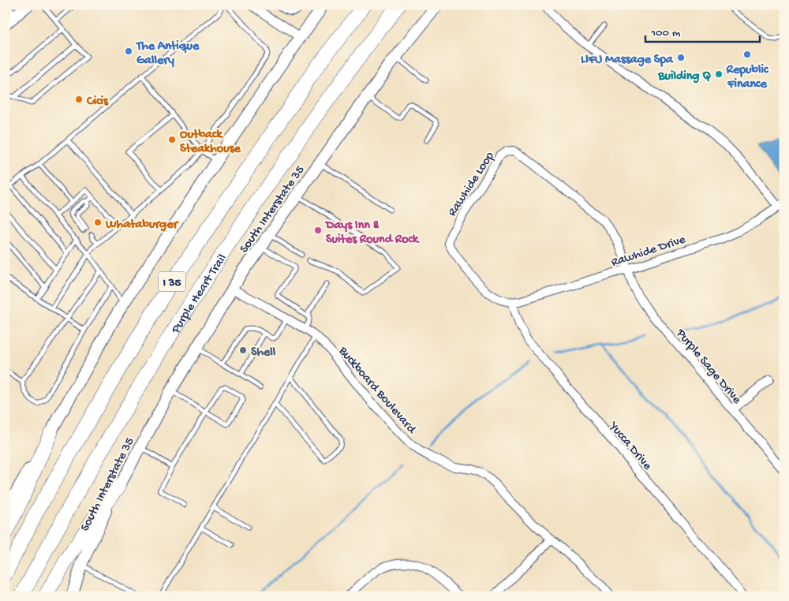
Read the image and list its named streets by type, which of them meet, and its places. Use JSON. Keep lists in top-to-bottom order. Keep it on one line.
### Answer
{"streets":{"highway":["I 35","Purple Heart Trail"],"main road":["South Interstate 35"],"street":["Rawhide Loop","Rawhide Drive","Purple Sage Drive","Buckboard Boulevard","Yucca Drive"]},"crossings":[["Rawhide Loop","Rawhide Drive"],["Rawhide Loop","Purple Sage Drive"],["Rawhide Loop","Yucca Drive"],["South Interstate 35","Buckboard Boulevard"],["Rawhide Drive","Purple Sage Drive"],["Rawhide Drive","Yucca Drive"]],"places":["The Antique Gallery","Republic Finance","LIFU Massage Spa","Building Q","Cicis","Outback Steakhouse","Whataburger","Days Inn & Suites Round Rock","Shell"],"scale_bar":"100 m"}
